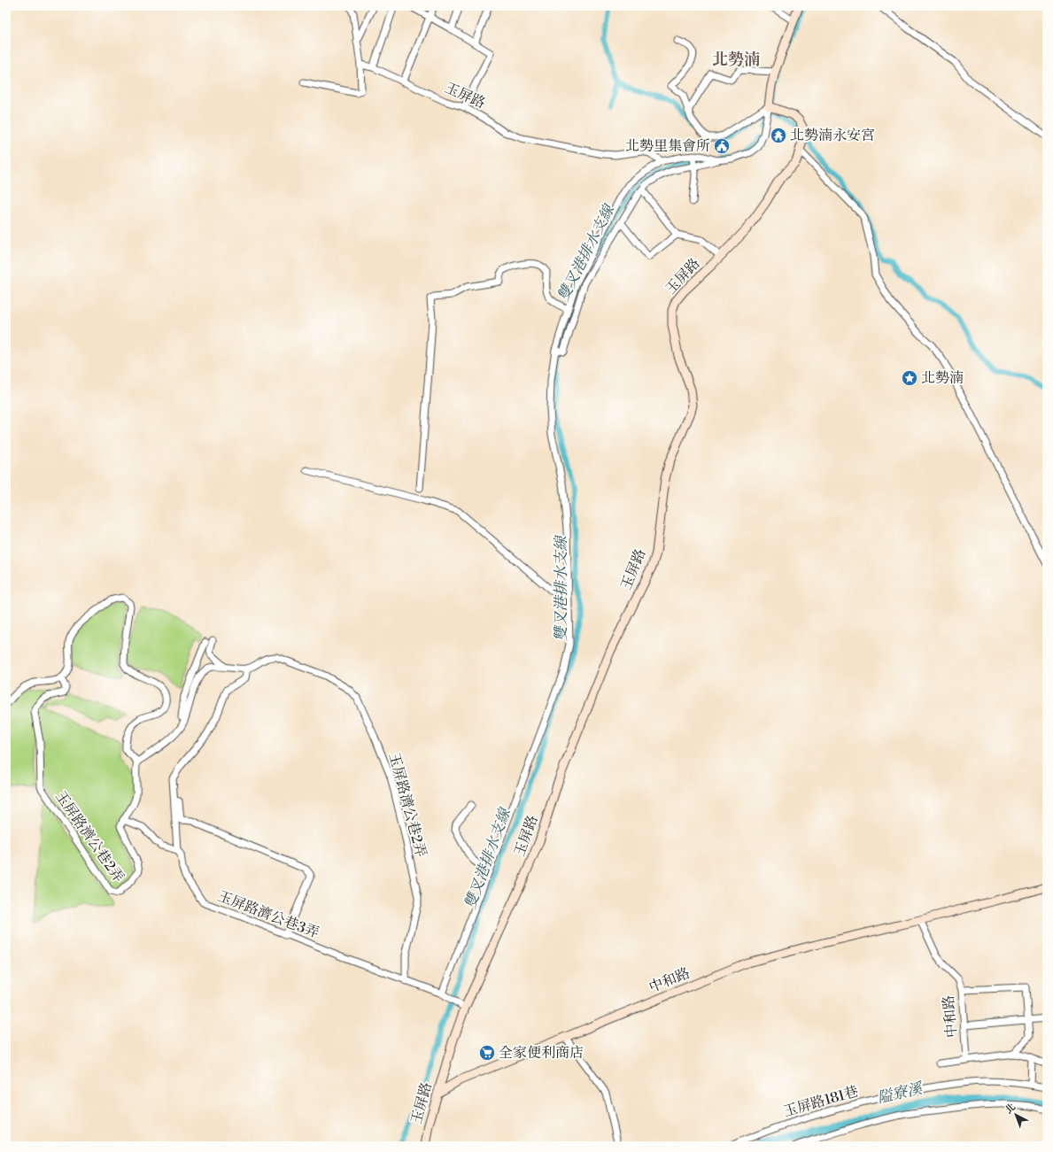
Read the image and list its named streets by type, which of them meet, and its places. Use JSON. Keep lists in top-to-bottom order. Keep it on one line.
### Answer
{"streets":{"street":["玉屏路","玉屏路濟公巷2弄","玉屏路濟公巷3弄","中和路","玉屏路181巷"]},"crossings":[["玉屏路","玉屏路濟公巷3弄"],["玉屏路","中和路"],["玉屏路濟公巷2弄","玉屏路濟公巷3弄"]],"districts":["北勢湳"],"water":["雙叉港排水支線","隘寮溪"],"places":{"temple":["北勢湳永安宮"],"public building":["北勢里集會所"],"place":["北勢湳"],"supermarket":["全家便利商店"]},"north":"top left"}
